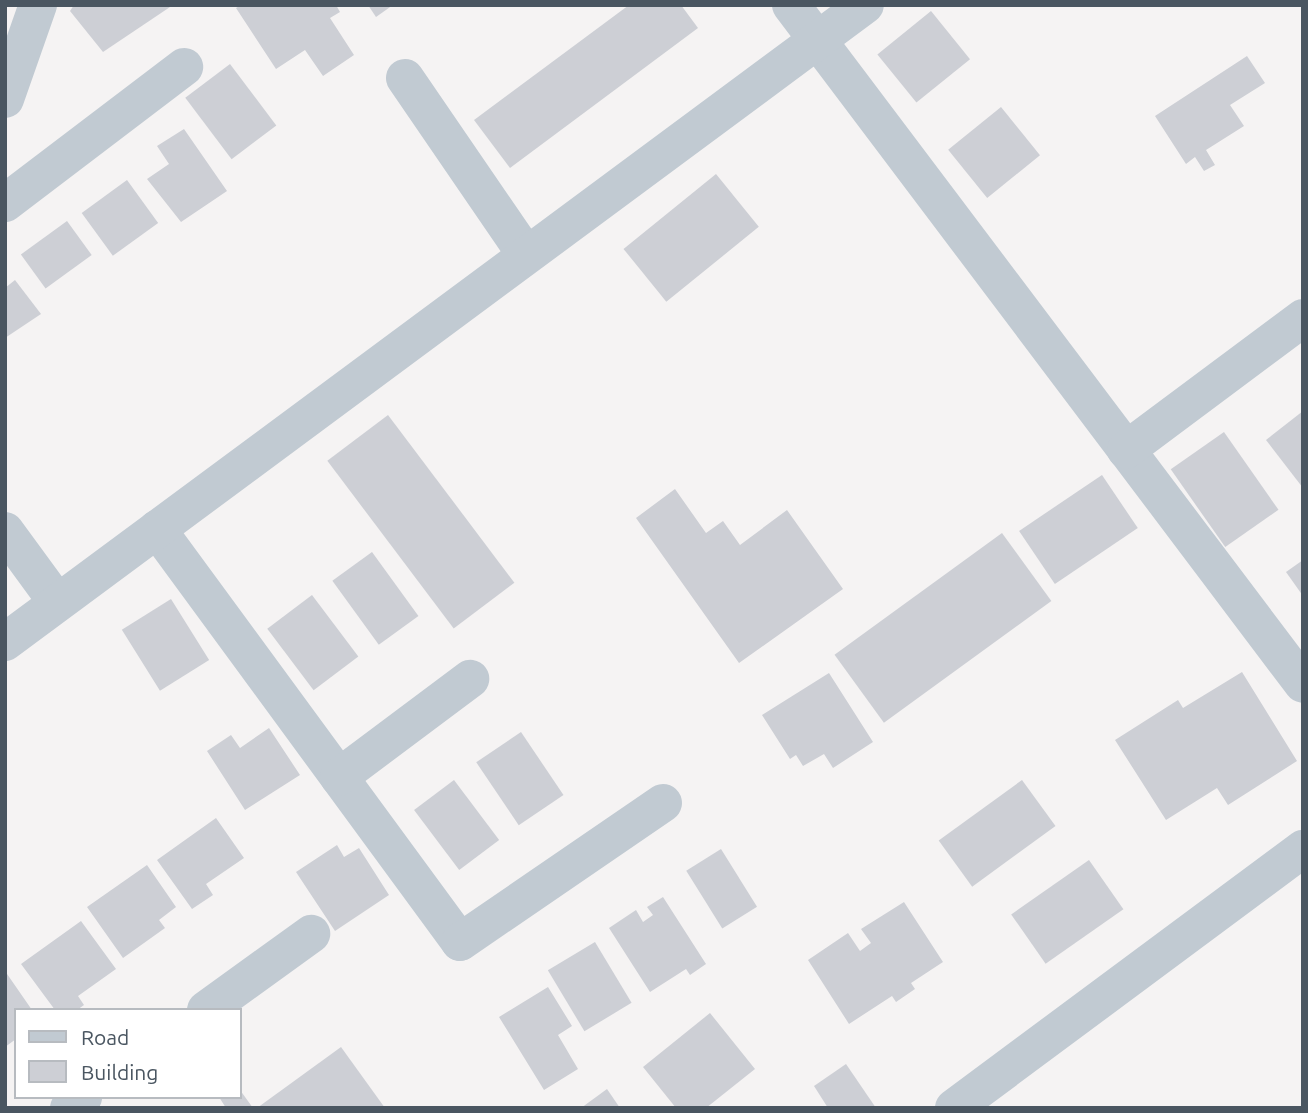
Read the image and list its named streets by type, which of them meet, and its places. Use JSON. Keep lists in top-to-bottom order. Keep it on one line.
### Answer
{"legend":["Road","Building"]}
